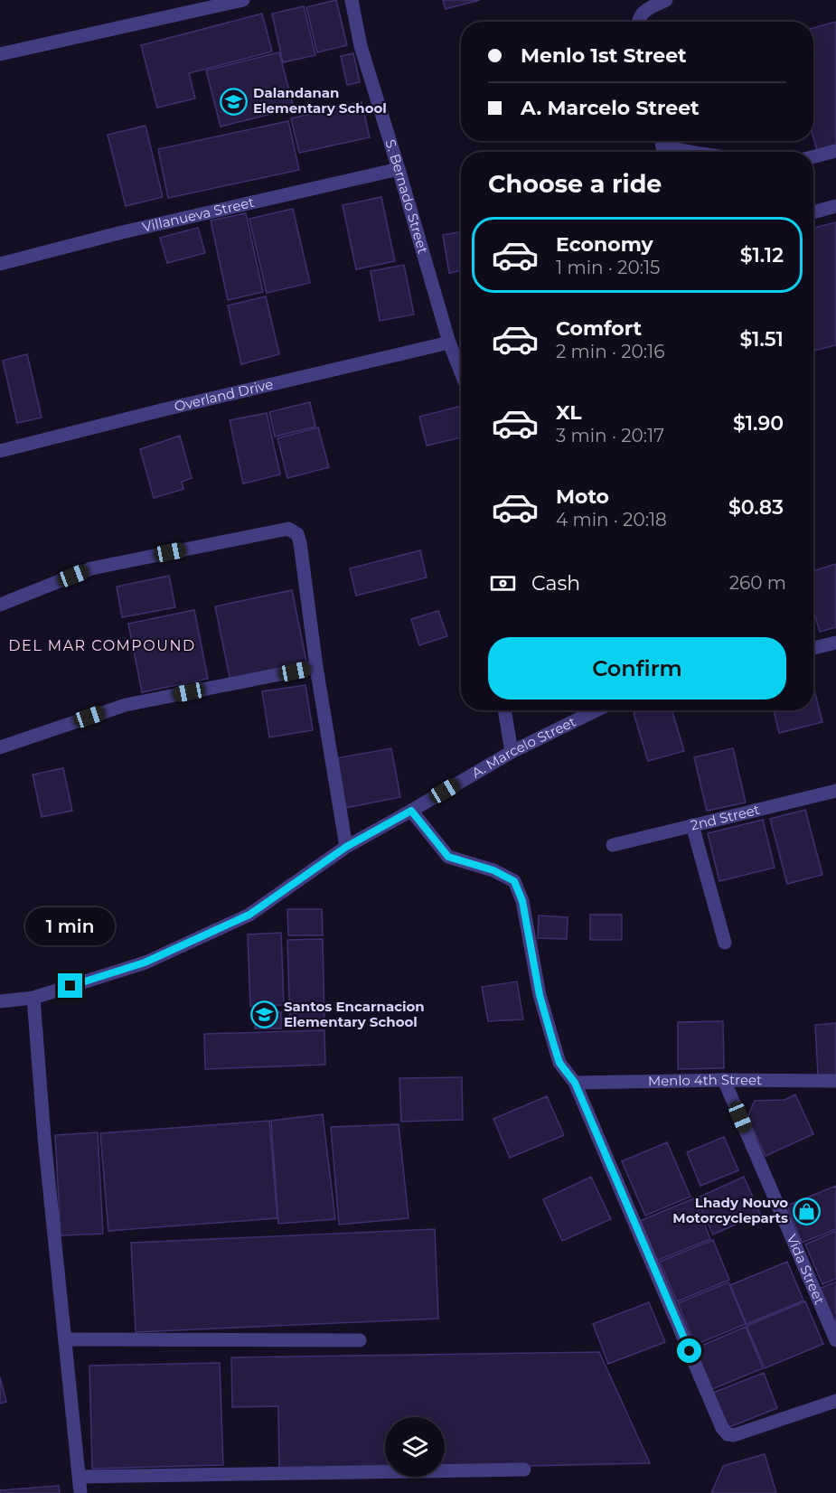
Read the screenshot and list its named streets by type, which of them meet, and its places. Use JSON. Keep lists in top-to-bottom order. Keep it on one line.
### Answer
{"streets":{"street":["S. Bernado Street","Villanueva Street","Overland Drive","A. Marcelo Street","2nd Street","Menlo 4th Street","Vida Street"]},"crossings":[["S. Bernado Street","Villanueva Street"],["S. Bernado Street","Overland Drive"],["Menlo 4th Street","Vida Street"]],"districts":["DEL MAR COMPOUND"],"places":{"school or university":["Dalandanan Elementary School","Santos Encarnacion Elementary School"],"shop":["Lhady Nouvo Motorcycleparts"]},"page":{"banner":["Menlo 1st Street","A. Marcelo Street"],"heading":"Choose a ride","list":[{"name":"Economy","note":"1 min · 20:15","value":"$1.12"},{"name":"Comfort","note":"2 min · 20:16","value":"$1.51"},{"name":"XL","note":"3 min · 20:17","value":"$1.90"},{"name":"Moto","note":"4 min · 20:18","value":"$0.83"}],"pay":["Cash","260 m"],"buttons":"Confirm","bubble":"1 min"}}
